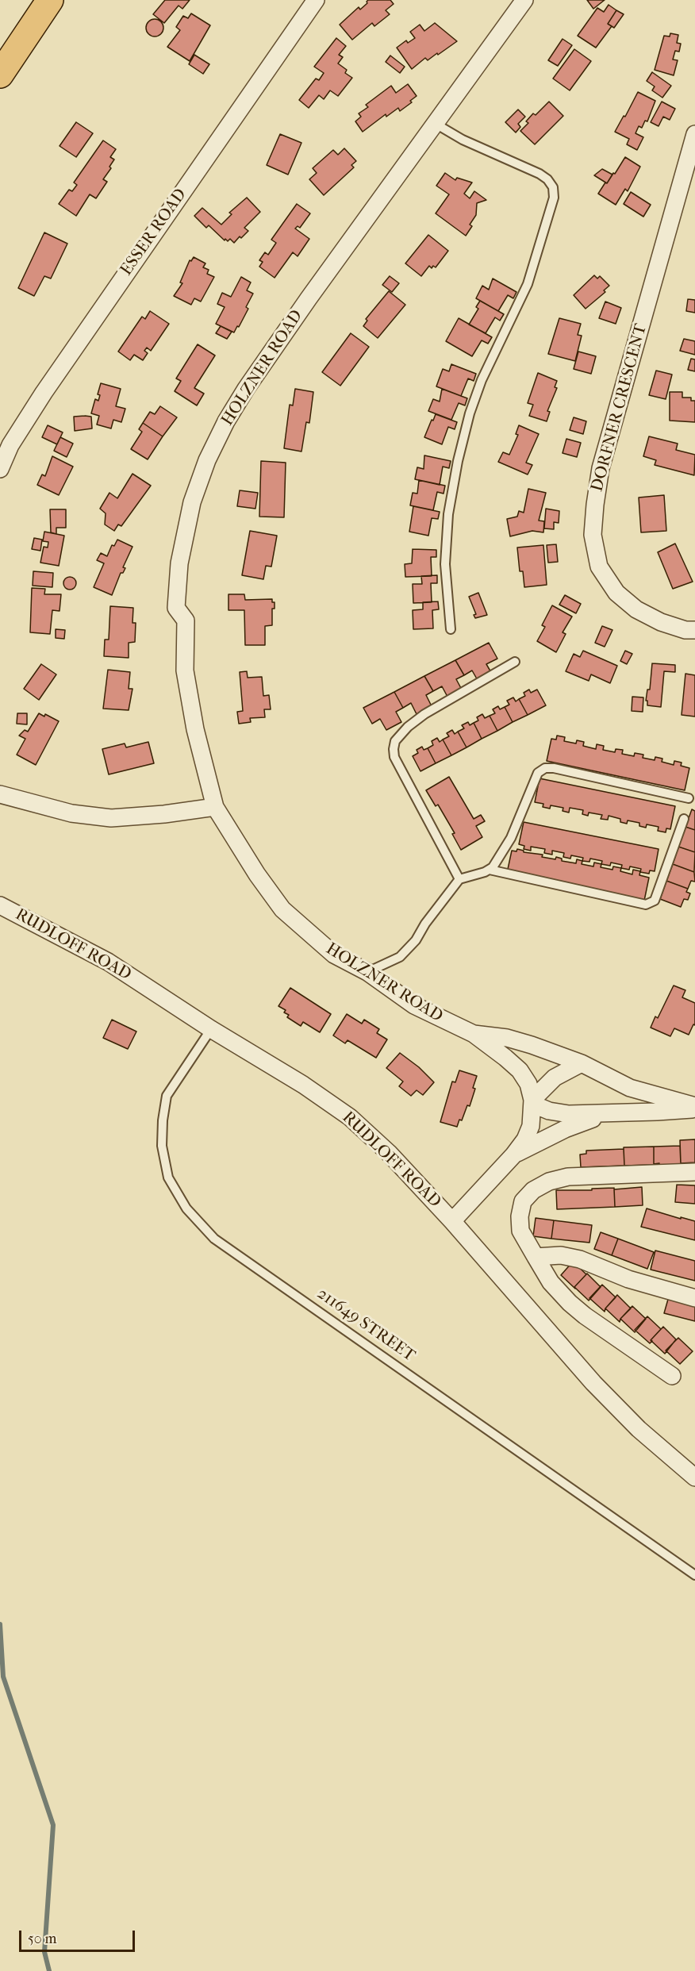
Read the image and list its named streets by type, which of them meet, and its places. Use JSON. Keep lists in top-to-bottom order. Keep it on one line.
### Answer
{"streets":{"street":["ESSER ROAD","HOLZNER ROAD","DORFNER CRESCENT","RUDLOFF ROAD"],"lane":["211649 STREET"]},"crossings":[["HOLZNER ROAD","RUDLOFF ROAD"],["RUDLOFF ROAD","211649 STREET"]],"scale_bar":"50 m"}
